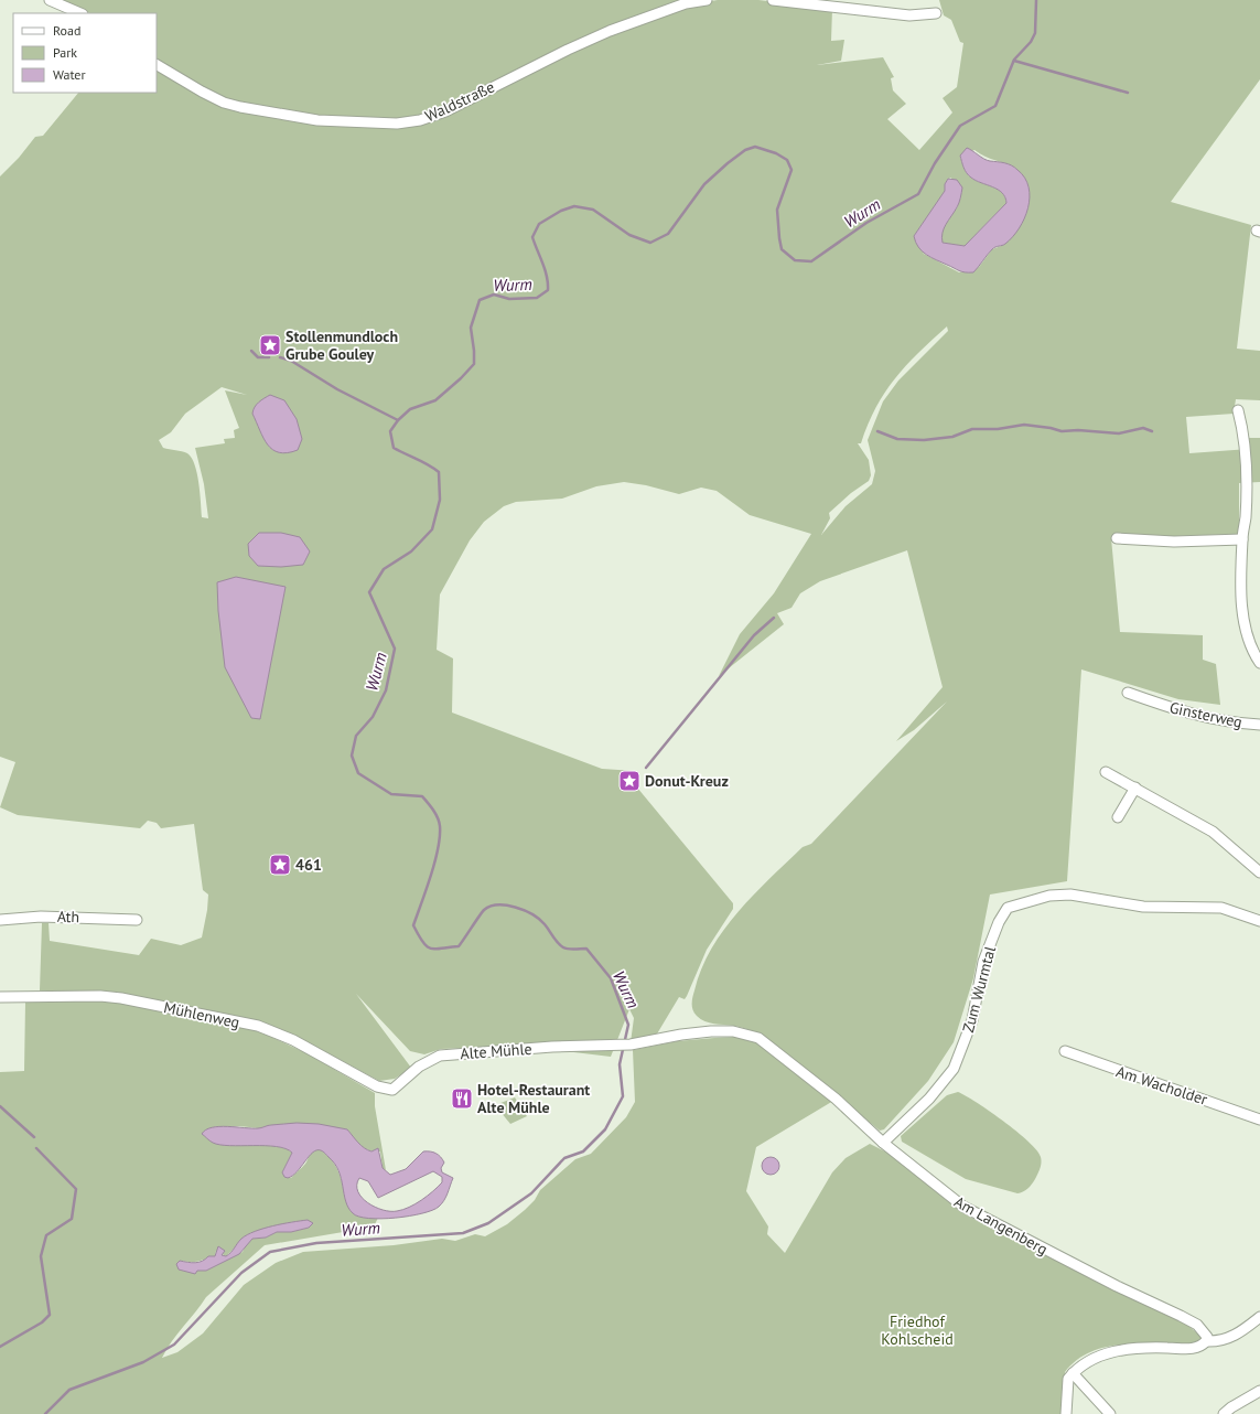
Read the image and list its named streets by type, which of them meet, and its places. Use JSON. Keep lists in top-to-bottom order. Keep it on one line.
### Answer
{"streets":{"street":["Waldstraße","Ginsterweg","Ath","Zum Wurmtal","Mühlenweg","Alte Mühle","Am Wacholder","Am Langenberg"]},"crossings":[["Zum Wurmtal","Am Langenberg"],["Mühlenweg","Alte Mühle"],["Alte Mühle","Am Langenberg"]],"water":["Wurm"],"parks":["Friedhof Kohlscheid"],"places":{"place":["Stollenmundloch Grube Gouley","Donut-Kreuz","461"],"restaurant":["Hotel-Restaurant Alte Mühle"]},"legend":["Road","Park","Water"]}
